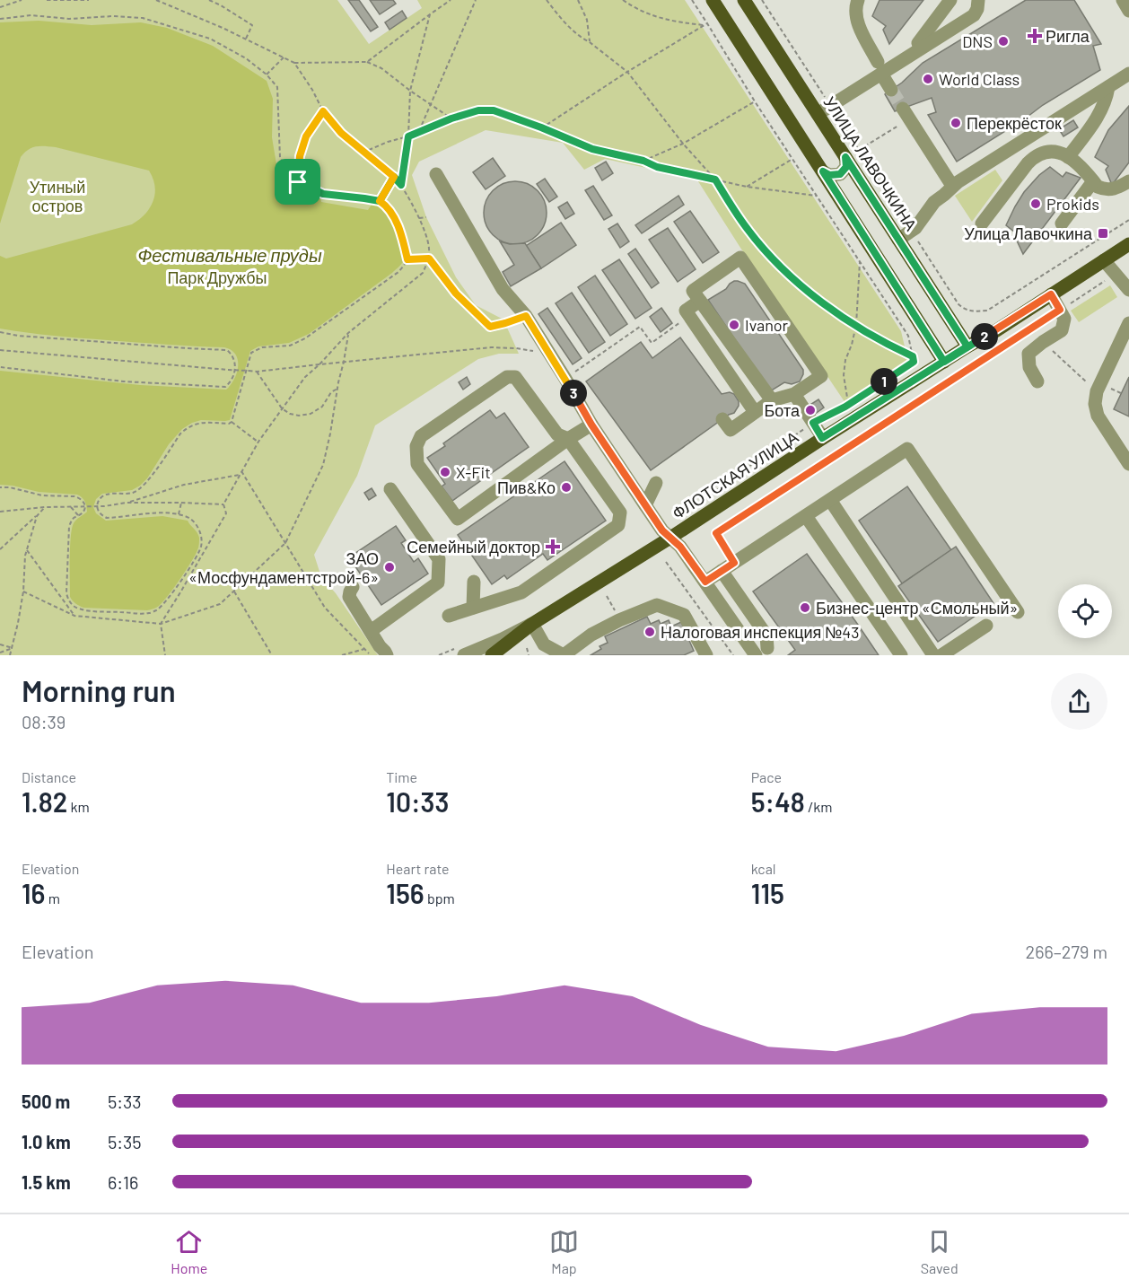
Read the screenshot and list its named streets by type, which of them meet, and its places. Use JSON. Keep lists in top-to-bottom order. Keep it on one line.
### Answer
{"streets":{"main road":["УЛИЦА ЛАВОЧКИНА","ФЛОТСКАЯ УЛИЦА"]},"crossings":[["УЛИЦА ЛАВОЧКИНА","ФЛОТСКАЯ УЛИЦА"]],"water":["Фестивальные пруды"],"parks":["Утиный остров","Парк Дружбы"],"places":{"health":["Ригла","Семейный доктор"],"other":["DNS","World Class","Перекрёсток","Prokids","Ivanor","Бота","X-Fit","Пив&Ко","ЗАО «Мосфундаментстрой-6»","Бизнес-центр «Смольный»","Налоговая инспекция №43"],"transit":["Улица Лавочкина"]},"page":{"pins":["2","1","3"],"heading":["Morning run","08:39"],"stats":[["Distance","1.82 km"],["Time","10:33"],["Pace","5:48 /km"],["Elevation","16 m"],["Heart rate","156 bpm"],["kcal","115"]],"chart":["Elevation","266–279 m"],"list":[{"name":"500 m","note":"5:33"},{"name":"1.0 km","note":"5:35"},{"name":"1.5 km","note":"6:16"}],"tabs":["Home","Map","Saved"]}}
